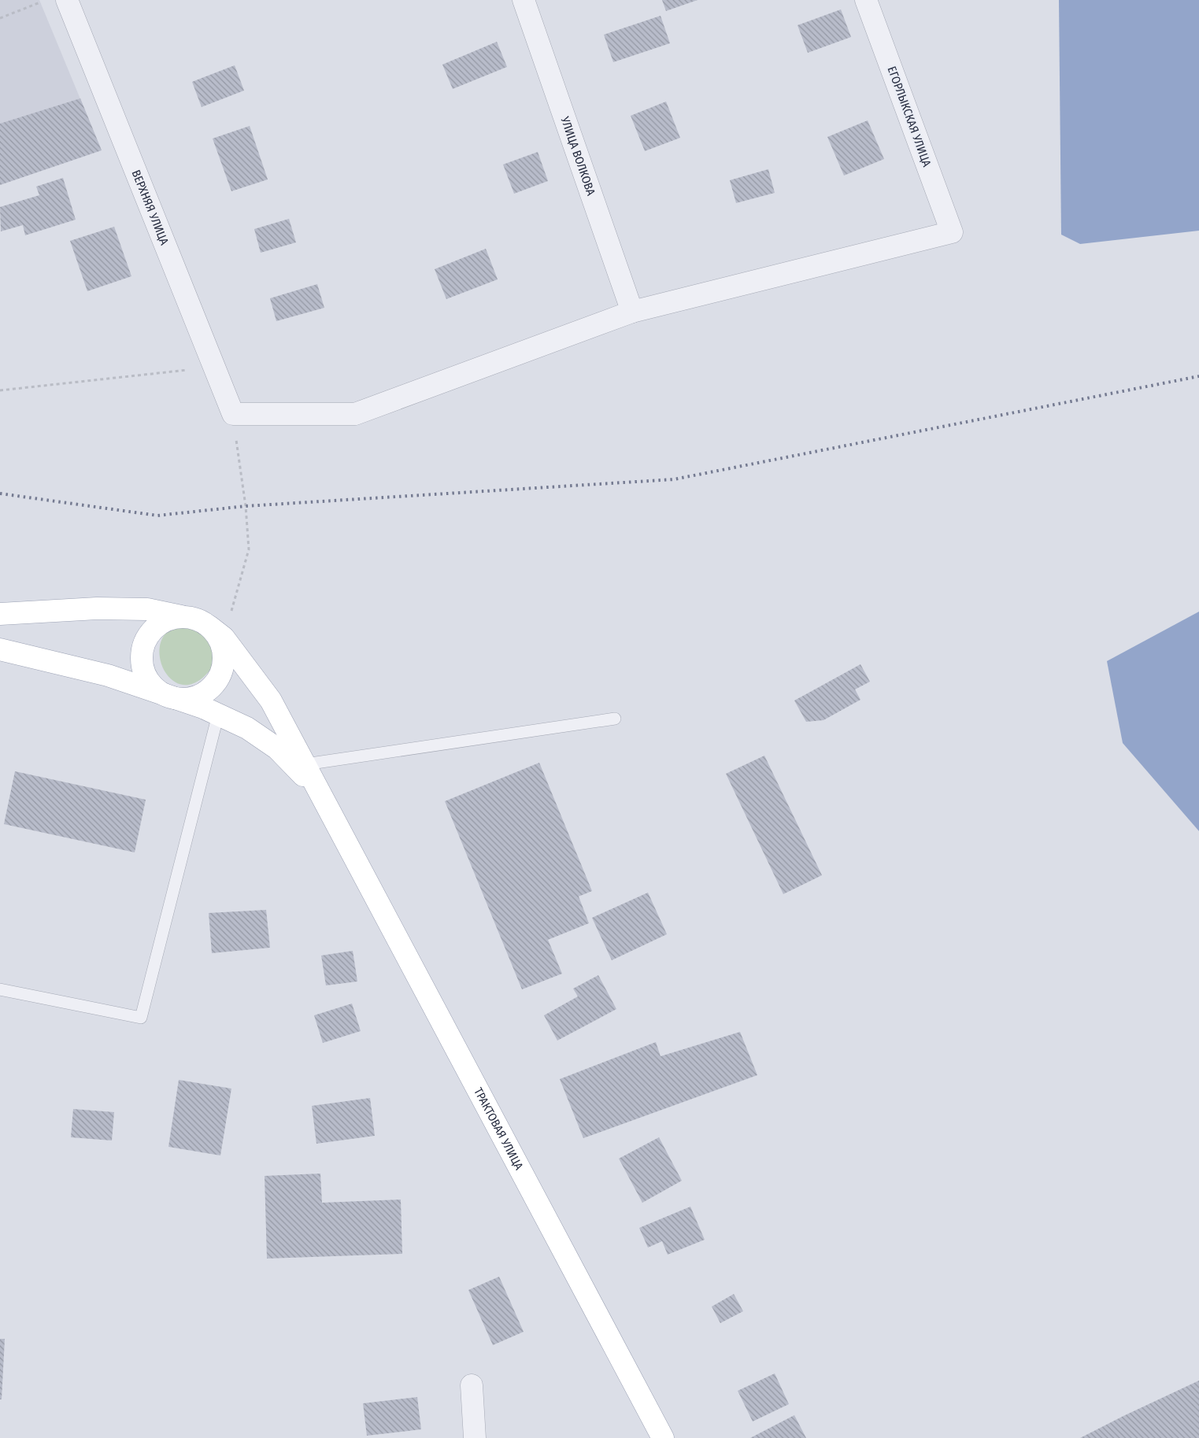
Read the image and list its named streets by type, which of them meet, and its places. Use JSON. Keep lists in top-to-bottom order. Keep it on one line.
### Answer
{"streets":{"main road":["ТРАКТОВАЯ УЛИЦА"],"street":["ЕГОРЛЫКСКАЯ УЛИЦА","УЛИЦА ВОЛКОВА","ВЕРХНЯЯ УЛИЦА"]},"crossings":[["ЕГОРЛЫКСКАЯ УЛИЦА","УЛИЦА ВОЛКОВА"]]}
